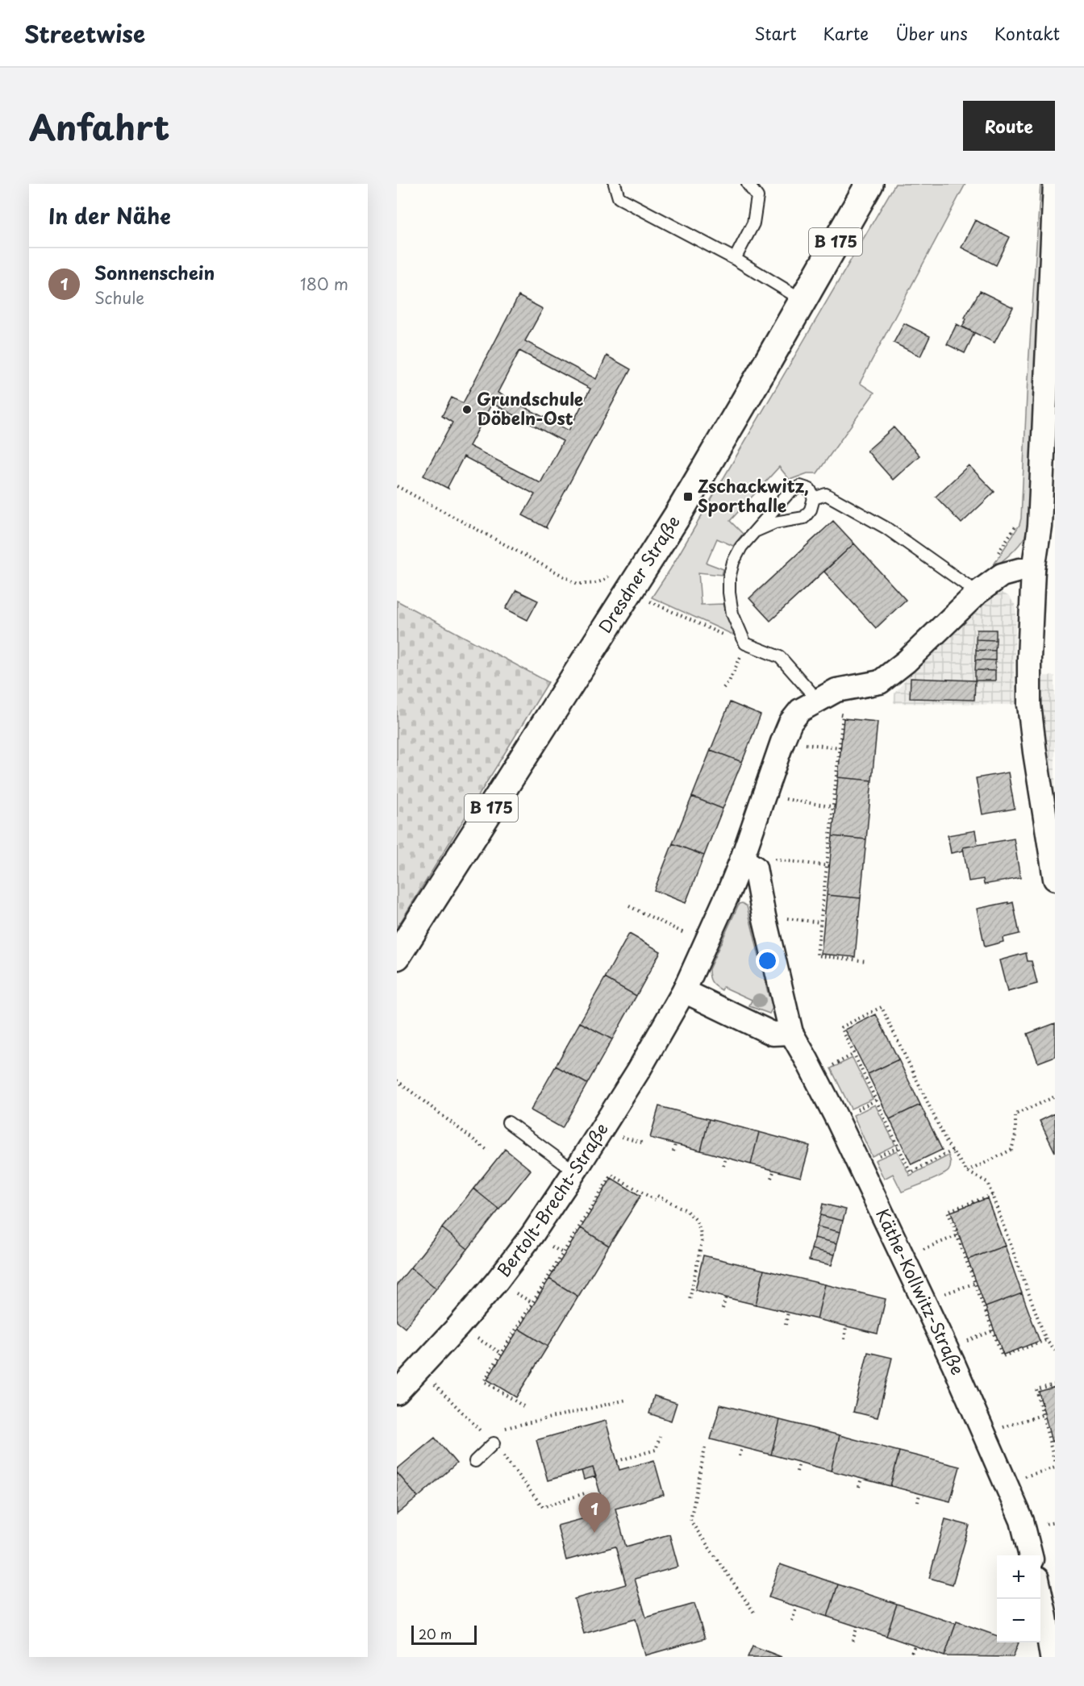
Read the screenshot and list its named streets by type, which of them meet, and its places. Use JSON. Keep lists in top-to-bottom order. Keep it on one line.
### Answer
{"streets":{"main road":["B 175","Dresdner Straße"],"street":["Bertolt-Brecht-Straße","Käthe-Kollwitz-Straße"]},"places":{"other":["Grundschule Döbeln-Ost"],"transit":["Zschackwitz, Sporthalle"]},"scale_bar":"20 m","page":{"header":"Streetwise","nav":["Start","Karte","Über uns","Kontakt"],"title":"Anfahrt","buttons":"Route","heading":"In der Nähe","list":[{"mark":"1","name":"Sonnenschein","note":"Schule","value":"180 m"}],"pins":"1","map_buttons":["+","−"],"scale":"20 m"}}
